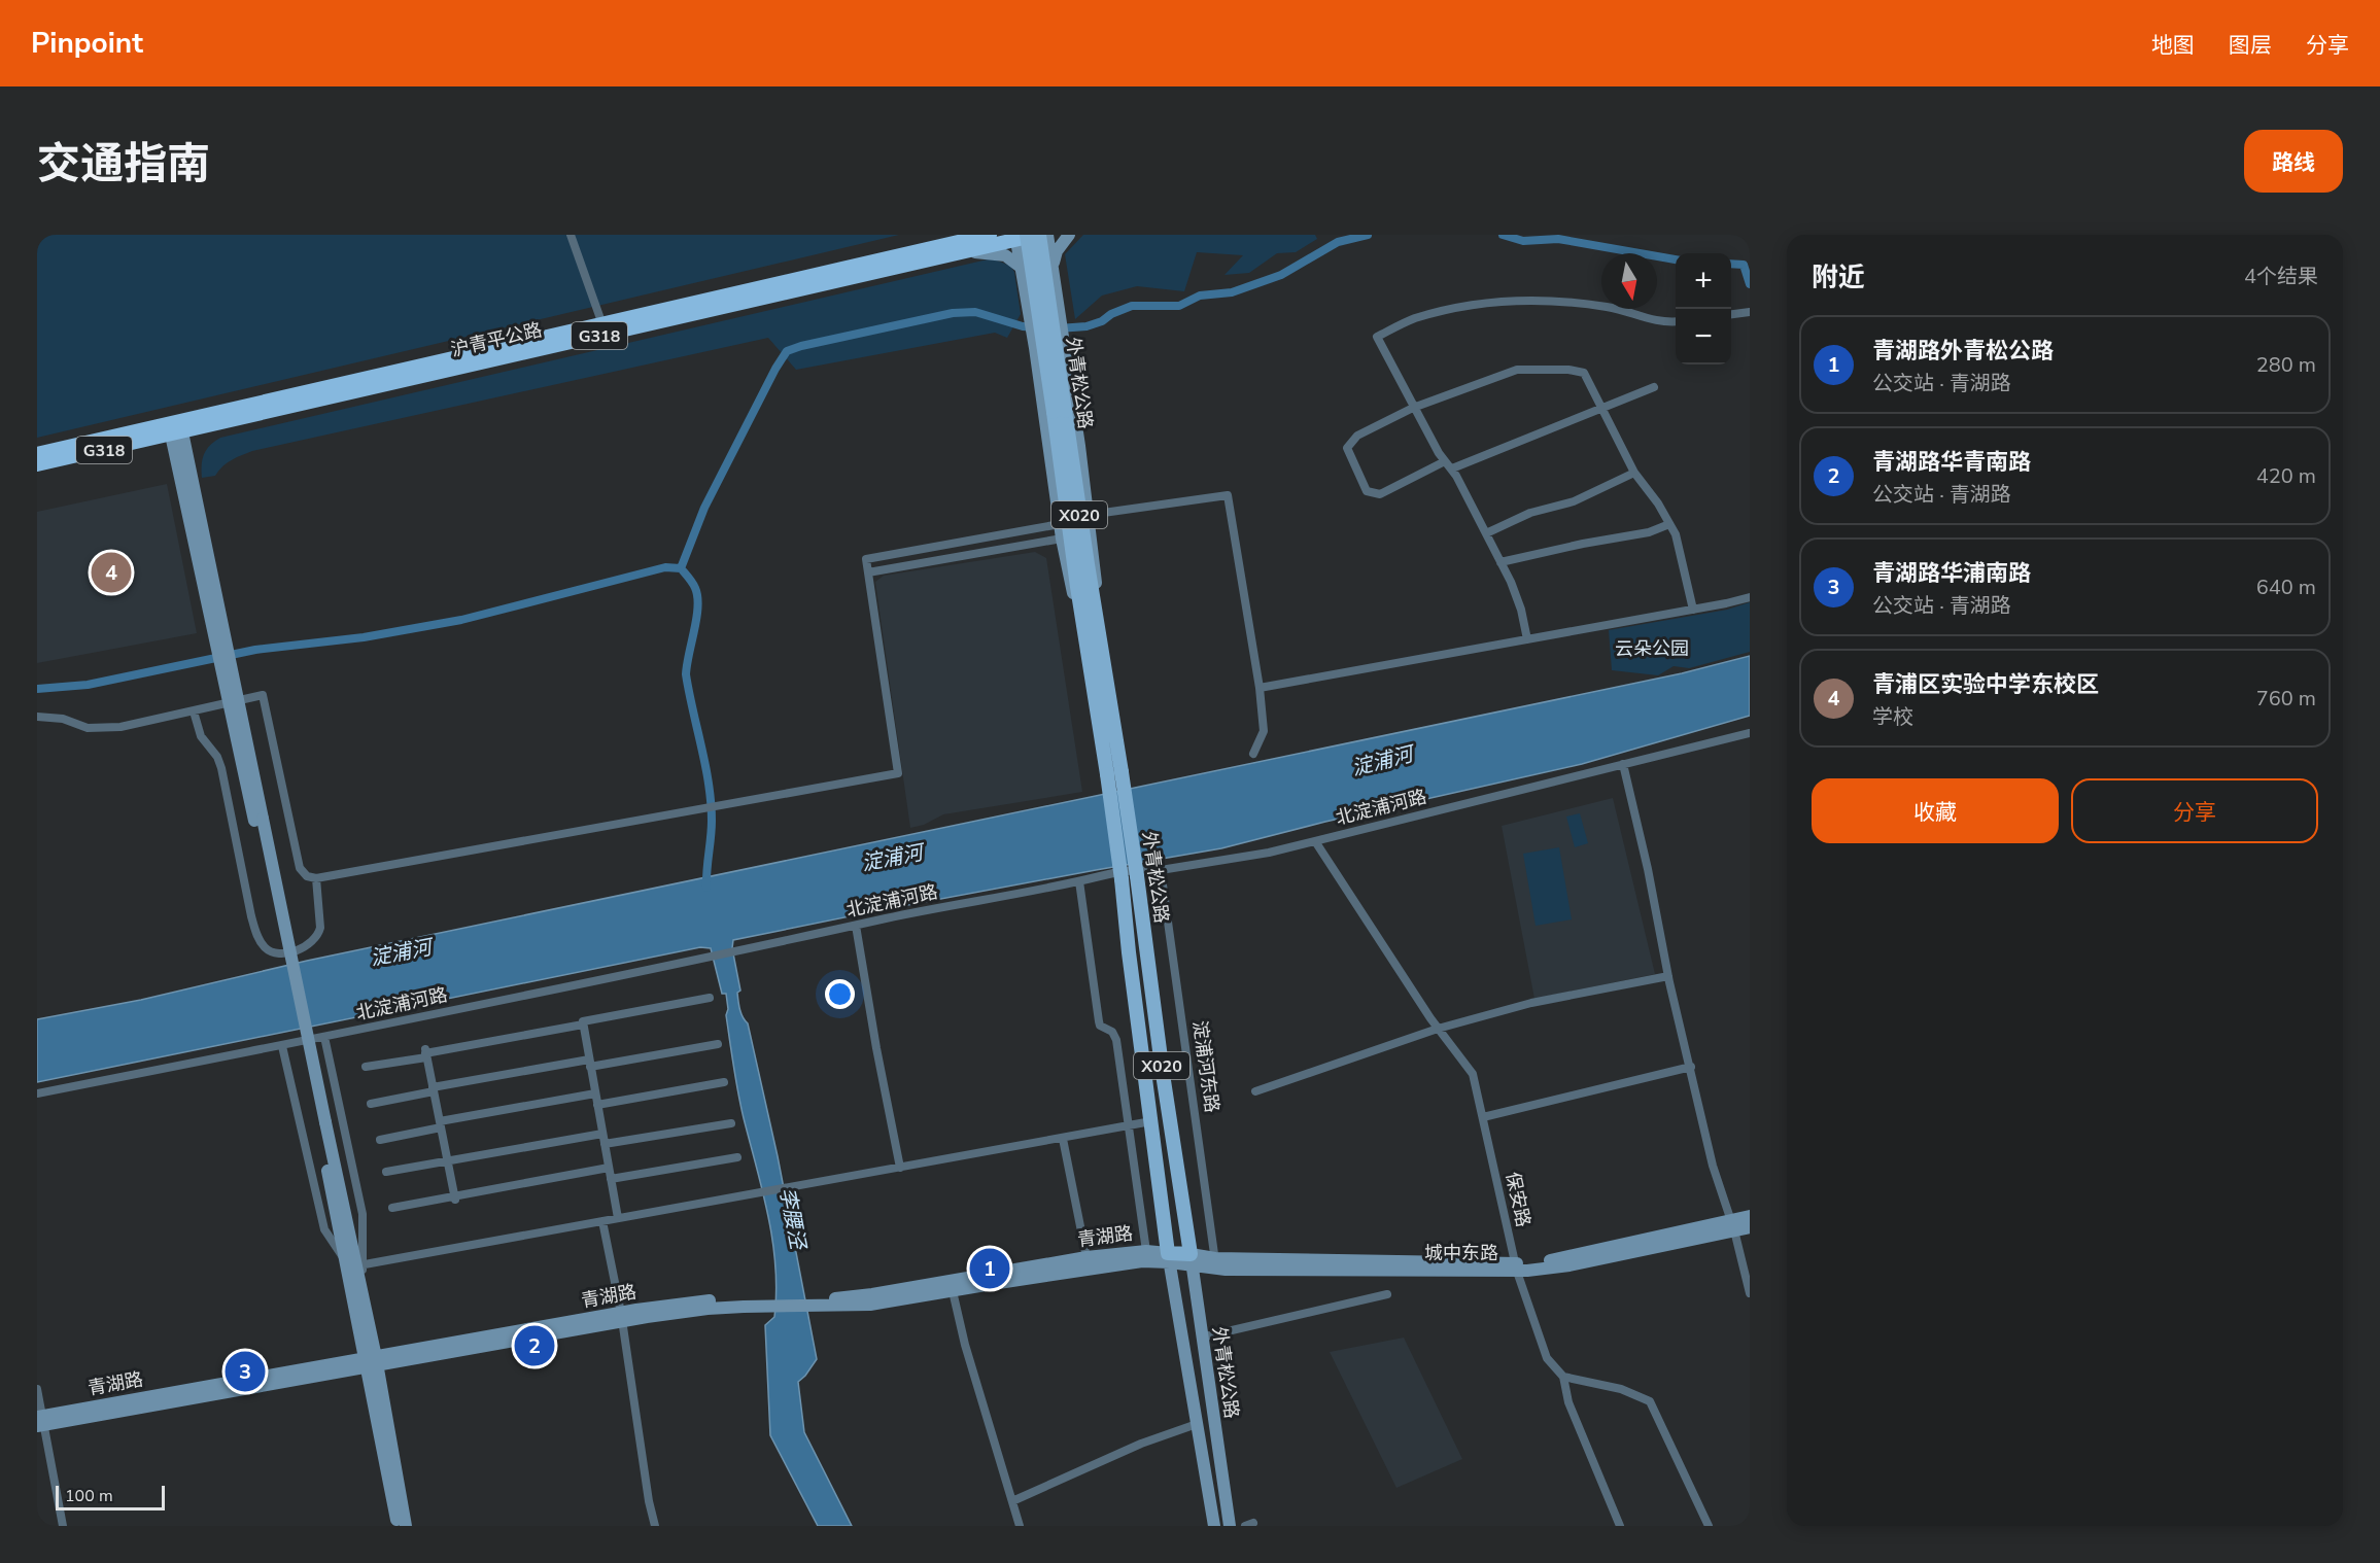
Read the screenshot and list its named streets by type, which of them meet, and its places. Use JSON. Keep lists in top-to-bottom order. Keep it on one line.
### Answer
{"streets":{"highway":["G318","沪青平公路"],"main road":["外青松公路","X020","青湖路","城中东路"],"street":["北淀浦河路","淀浦河东路","保安路"]},"crossings":[["沪青平公路","外青松公路"],["外青松公路","青湖路"],["外青松公路","城中东路"],["北淀浦河路","淀浦河东路"],["北淀浦河路","保安路"],["淀浦河东路","城中东路"],["保安路","城中东路"],["青湖路","城中东路"]],"water":["淀浦河","李腰泾"],"parks":["云朵公园"],"scale_bar":"100 m","north":"bottom","page":{"header":"Pinpoint","nav":["地图","图层","分享"],"title":"交通指南","buttons":["路线",["收藏","分享"]],"heading":["附近","4个结果"],"map_buttons":["+","−"],"list":[{"mark":"1","name":"青湖路外青松公路","note":"公交站 · 青湖路","value":"280 m"},{"mark":"2","name":"青湖路华青南路","note":"公交站 · 青湖路","value":"420 m"},{"mark":"3","name":"青湖路华浦南路","note":"公交站 · 青湖路","value":"640 m"},{"mark":"4","name":"青浦区实验中学东校区","note":"学校","value":"760 m"}],"pins":["4","1","2","3"],"scale":"100 m"}}
